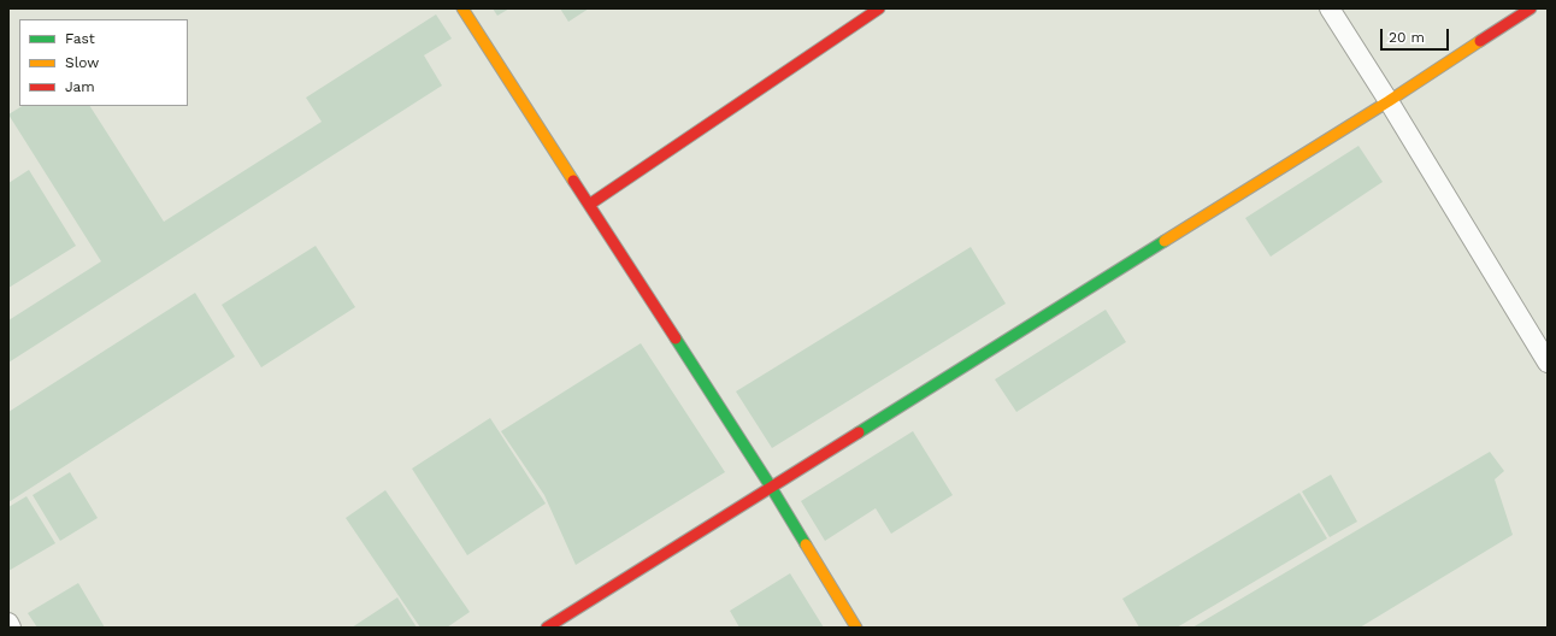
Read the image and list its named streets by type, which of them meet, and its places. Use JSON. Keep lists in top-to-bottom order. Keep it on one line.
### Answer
{"legend":["Fast","Slow","Jam"],"scale_bar":"20 m"}
